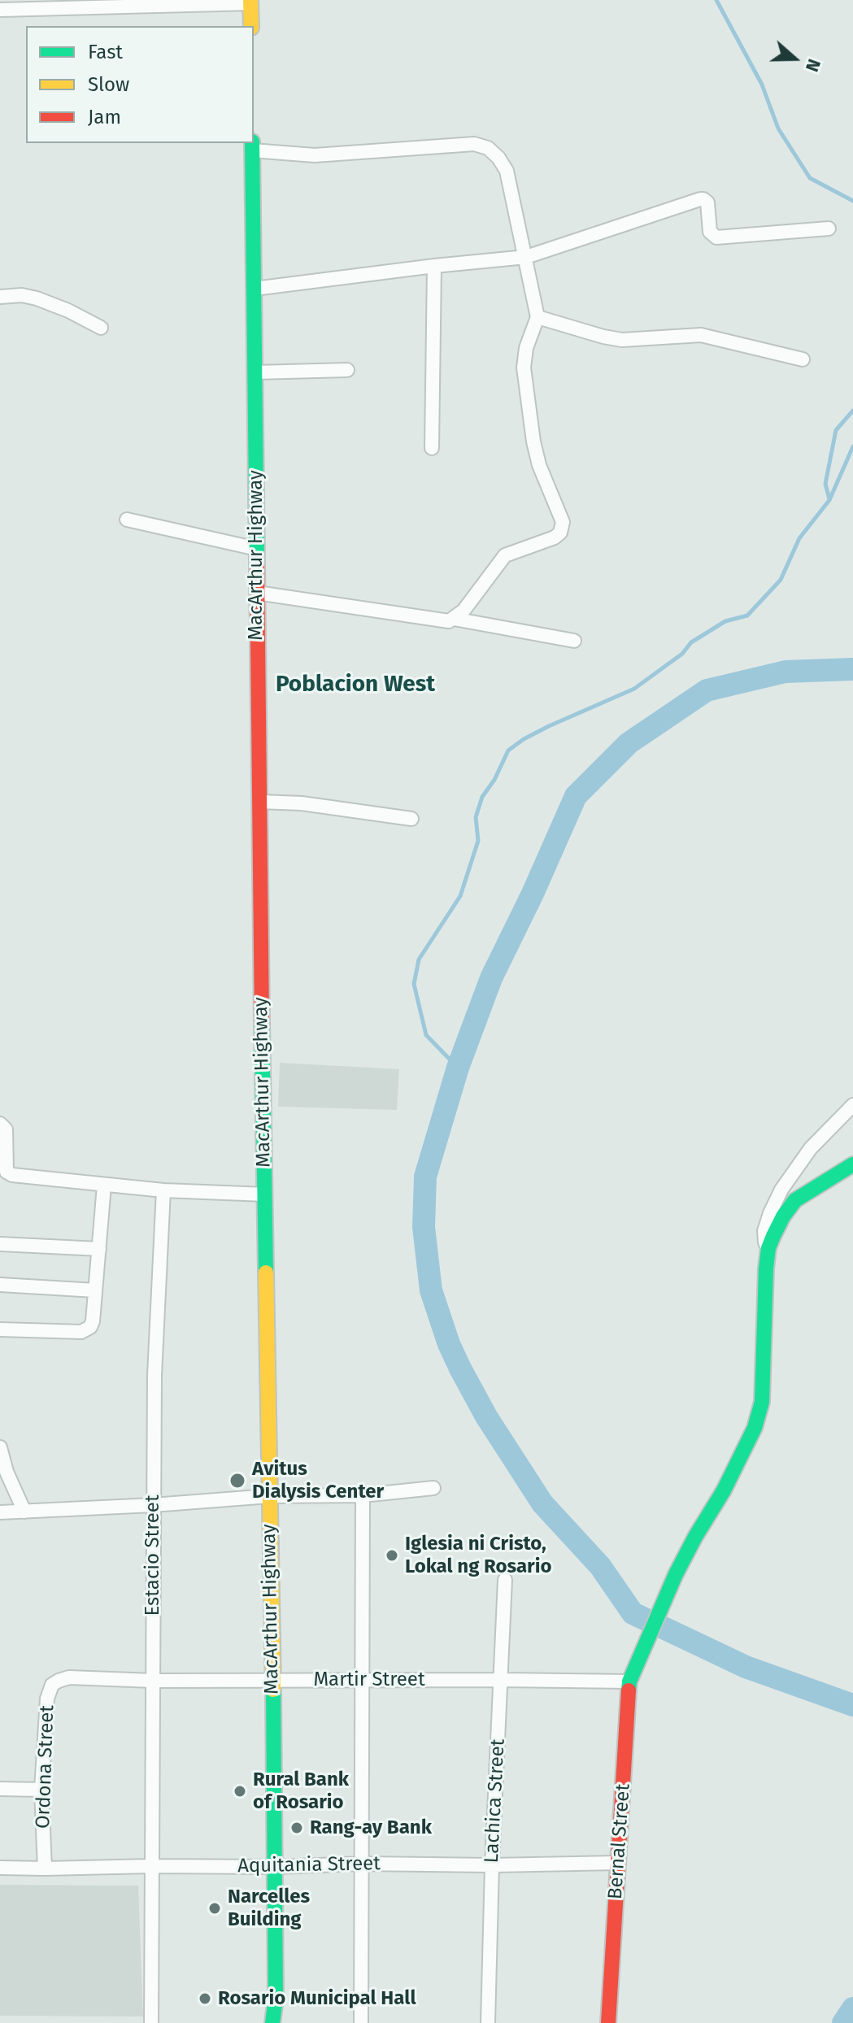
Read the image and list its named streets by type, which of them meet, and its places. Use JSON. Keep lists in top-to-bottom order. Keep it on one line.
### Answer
{"streets":{"main road":["MacArthur Highway","Bernal Street"],"street":["Estacio Street","Martir Street","Ordona Street","Lachica Street","Aquitania Street"]},"crossings":[["MacArthur Highway","Martir Street"],["MacArthur Highway","Aquitania Street"],["Estacio Street","Martir Street"],["Estacio Street","Aquitania Street"],["Martir Street","Ordona Street"],["Martir Street","Lachica Street"],["Martir Street","Bernal Street"],["Ordona Street","Aquitania Street"],["Lachica Street","Aquitania Street"],["Bernal Street","Aquitania Street"]],"districts":["Poblacion West"],"places":["Avitus Dialysis Center","Iglesia ni Cristo, Lokal ng Rosario","Rural Bank of Rosario","Rang-ay Bank","Narcelles Building","Rosario Municipal Hall"],"legend":["Fast","Slow","Jam"],"north":"right"}
